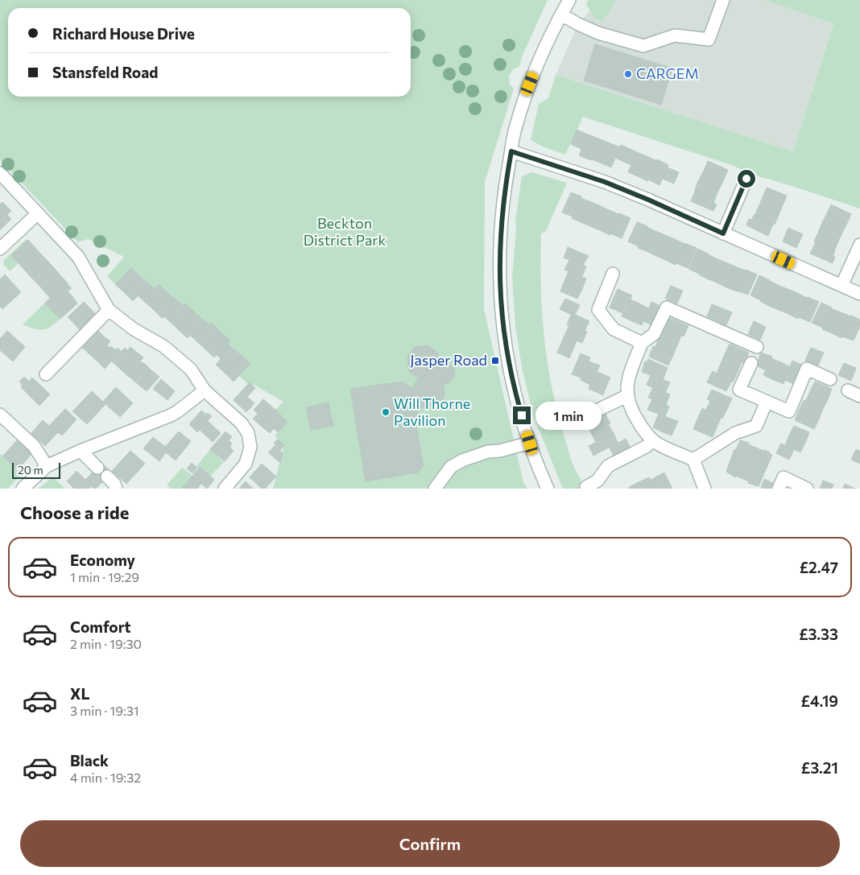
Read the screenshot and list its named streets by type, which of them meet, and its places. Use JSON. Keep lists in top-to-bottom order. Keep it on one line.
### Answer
{"parks":["Beckton District Park"],"places":{"other":["CARGEM","Will Thorne Pavilion"],"transit":["Jasper Road"]},"scale_bar":"20 m","page":{"banner":["Richard House Drive","Stansfeld Road"],"bubble":"1 min","scale":"20 m","heading":"Choose a ride","list":[{"name":"Economy","note":"1 min · 19:29","value":"£2.47"},{"name":"Comfort","note":"2 min · 19:30","value":"£3.33"},{"name":"XL","note":"3 min · 19:31","value":"£4.19"},{"name":"Black","note":"4 min · 19:32","value":"£3.21"}],"buttons":"Confirm"}}
